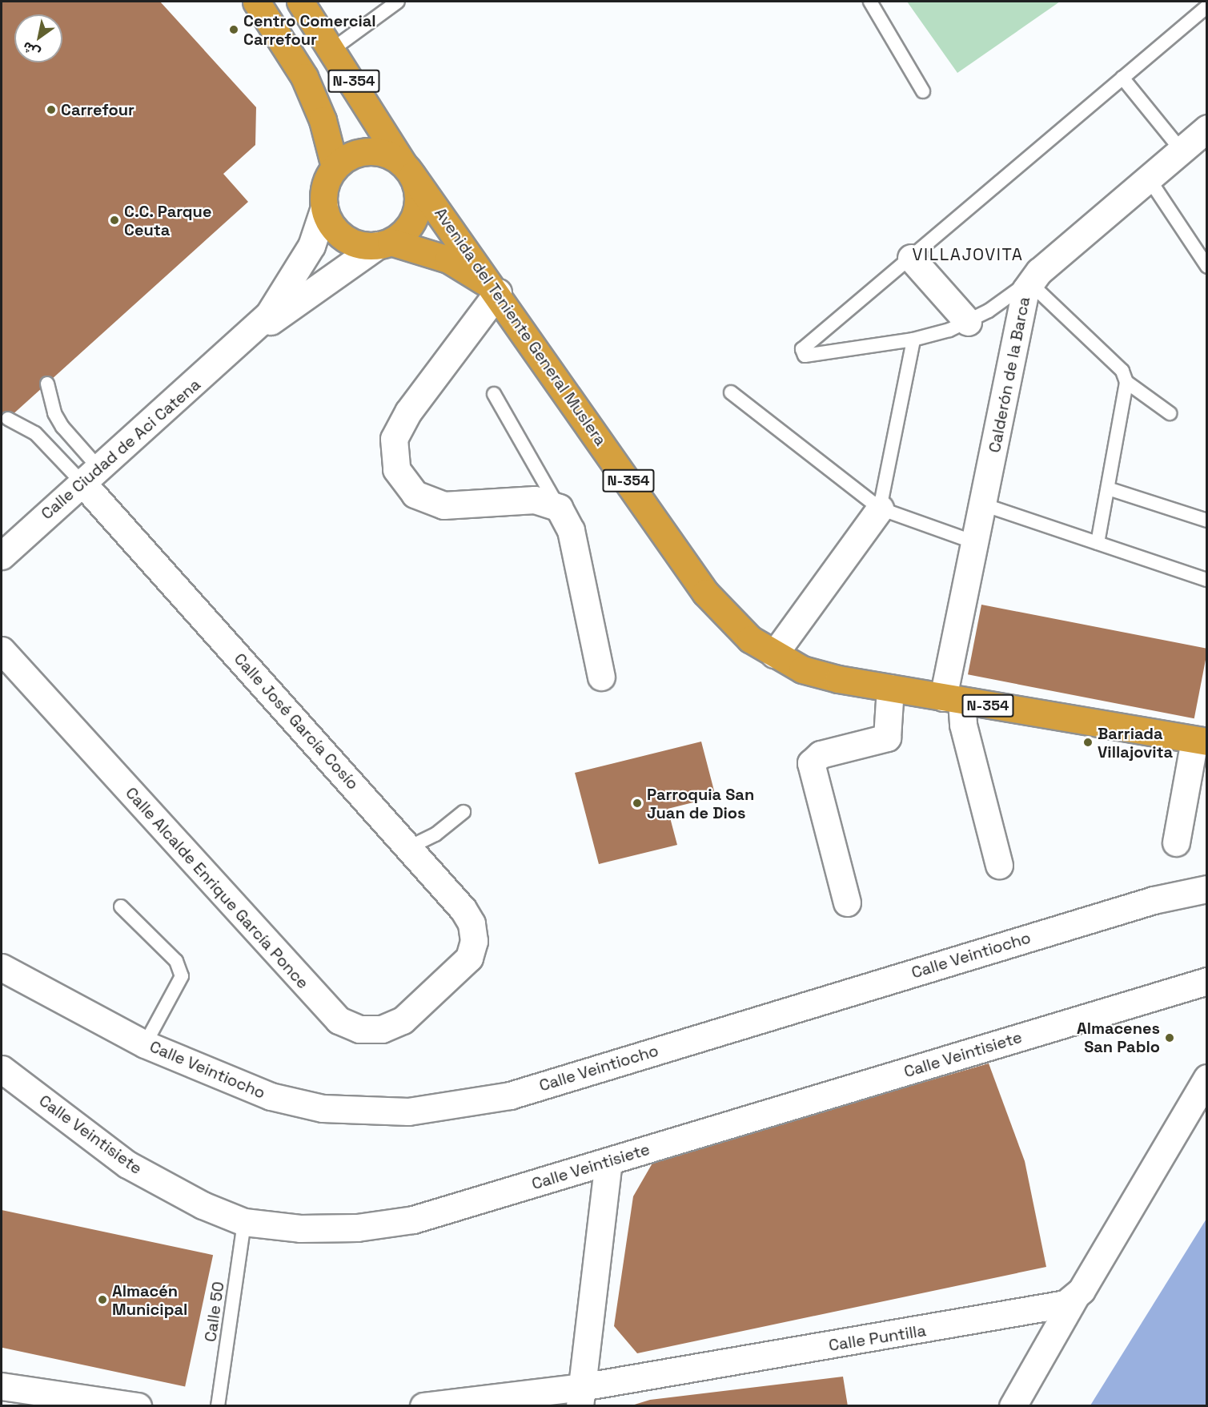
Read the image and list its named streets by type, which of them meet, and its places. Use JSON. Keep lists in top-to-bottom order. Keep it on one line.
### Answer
{"streets":{"highway":["N-354","Avenida del Teniente General Muslera"],"street":["Calderón de la Barca","Calle Ciudad de Aci Catena","Calle José García Cosío","Calle Alcalde Enrique García Ponce","Calle Veintiocho","Calle Veintisiete","Calle Puntilla"],"lane":["Calle 50"]},"crossings":[["N-354","Avenida del Teniente General Muslera"],["N-354","Calderón de la Barca"],["N-354","Calle Ciudad de Aci Catena"],["Avenida del Teniente General Muslera","Calle Ciudad de Aci Catena"],["Calle Ciudad de Aci Catena","Calle José García Cosío"],["Calle José García Cosío","Calle Alcalde Enrique García Ponce"],["Calle Veintisiete","Calle 50"]],"districts":["VILLAJOVITA"],"places":["Centro Comercial Carrefour","Carrefour","C.C. Parque Ceuta","Barriada Villajovita","Parroquia San Juan de Dios","Almacenes San Pablo","Almacén Municipal"],"north":"bottom left"}
